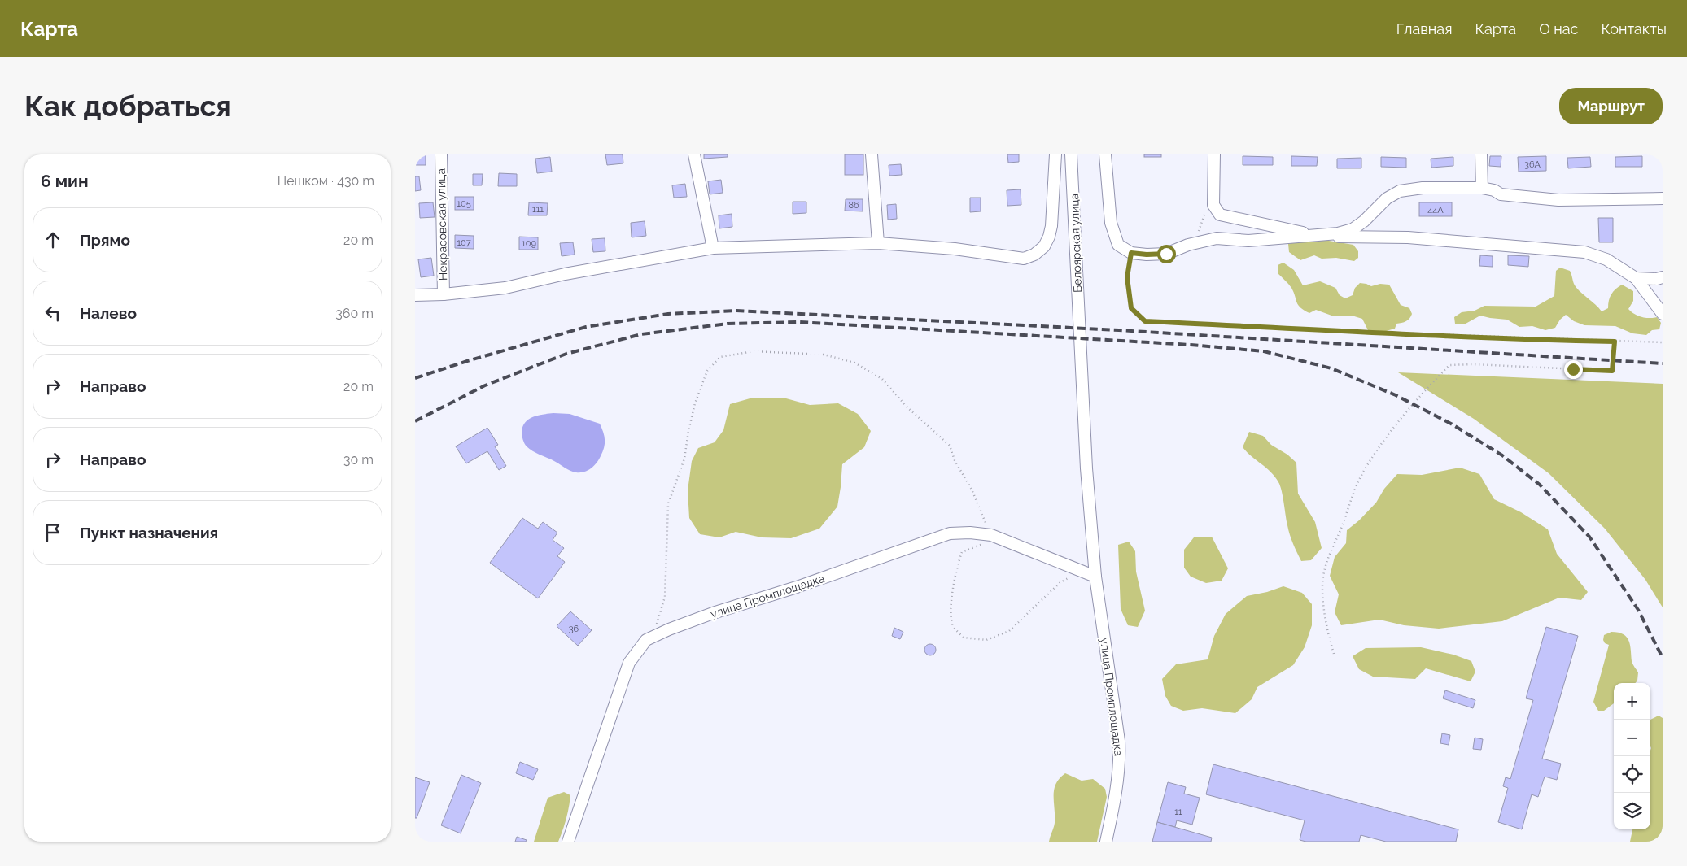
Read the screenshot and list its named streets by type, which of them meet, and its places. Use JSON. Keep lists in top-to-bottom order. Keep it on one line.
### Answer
{"streets":{"street":["Некрасовская улица","Белоярская улица","улица Промплощадка"]},"crossings":[["Белоярская улица","улица Промплощадка"]],"house_numbers":["36А","105","86","111","44А","107","109","36","11"],"page":{"header":"Карта","nav":["Главная","Карта","О нас","Контакты"],"buttons":"Маршрут","title":"Как добраться","heading":["6 мин","Пешком · 430 m"],"list":[["Прямо","20 m"],["Налево","360 m"],["Направо","20 m"],["Направо","30 m"],"Пункт назначения"],"map_buttons":["+","−"]}}
